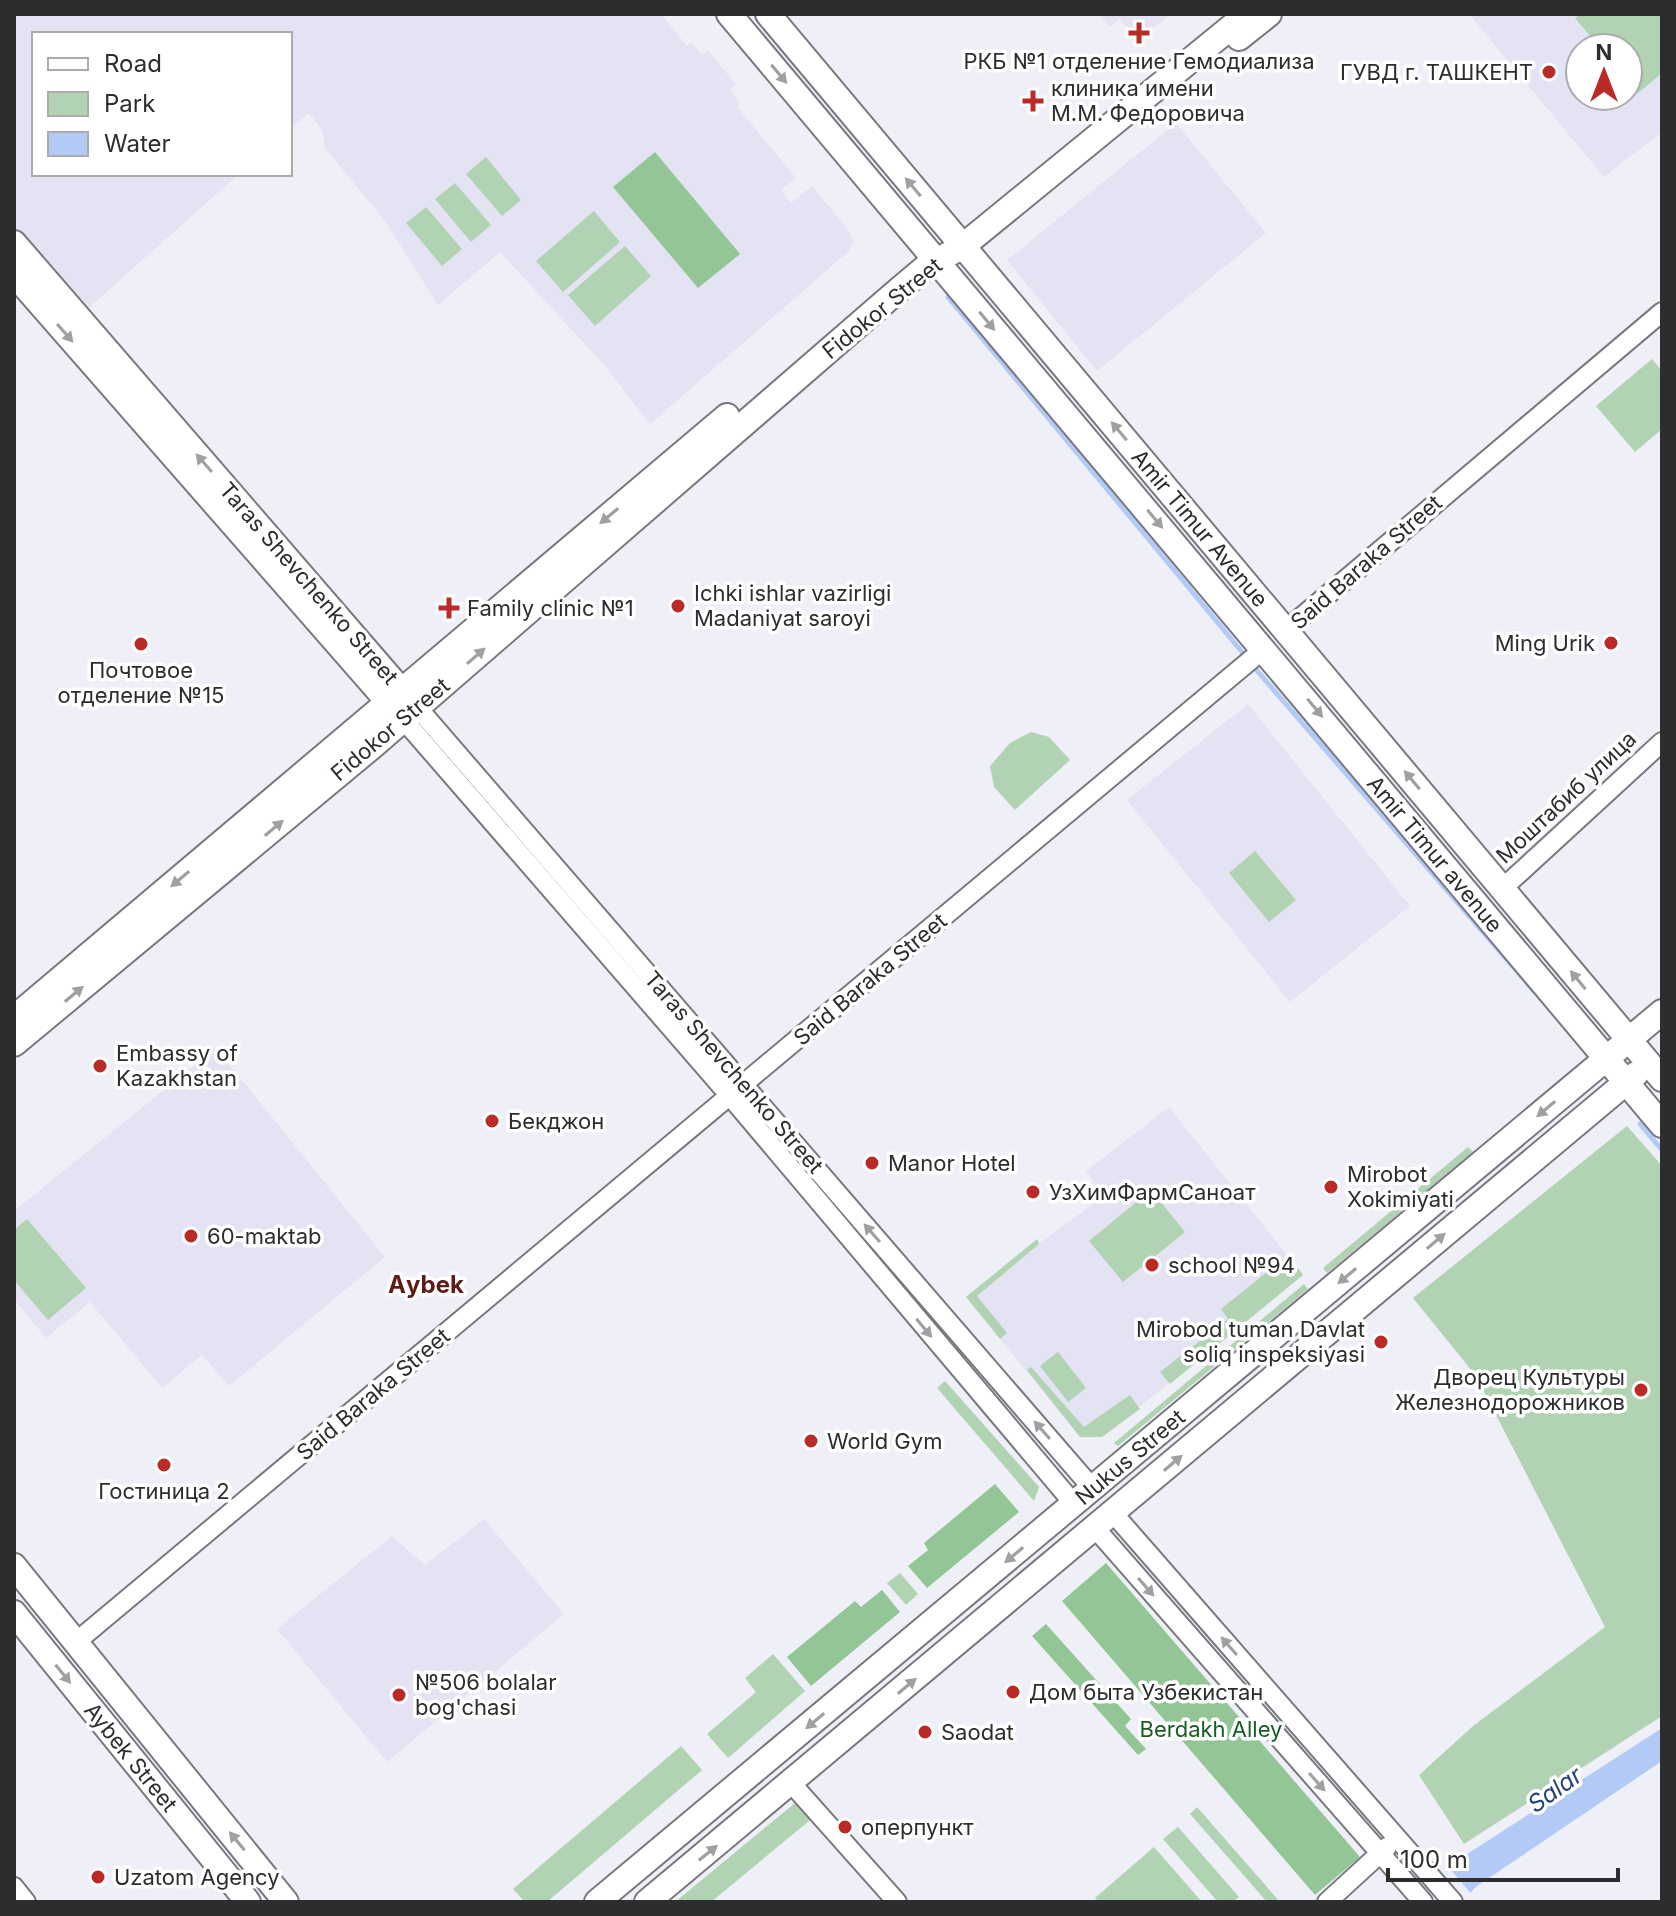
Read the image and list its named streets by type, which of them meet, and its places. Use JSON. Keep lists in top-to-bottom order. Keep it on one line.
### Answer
{"streets":{"main road":["Fidokor Street","Amir Timur Avenue","Said Baraka Street","Taras Shevchenko Street","Amir Timur avenue","Nukus Street","Aybek Street"],"street":["Моштабиб улица"]},"crossings":[["Fidokor Street","Amir Timur Avenue"],["Fidokor Street","Taras Shevchenko Street"],["Amir Timur Avenue","Said Baraka Street"],["Amir Timur Avenue","Моштабиб улица"],["Amir Timur Avenue","Amir Timur avenue"],["Amir Timur Avenue","Nukus Street"],["Said Baraka Street","Taras Shevchenko Street"],["Said Baraka Street","Amir Timur avenue"],["Said Baraka Street","Aybek Street"],["Taras Shevchenko Street","Nukus Street"],["Amir Timur avenue","Nukus Street"]],"one_way":["Amir Timur avenue"],"districts":["Аybek"],"water":["Salar"],"parks":["Berdakh Alley"],"places":{"health":["РКБ №1 отделение Гемодиализа","клиника имени М.М. Федоровича","Family clinic №1"],"other":["ГУВД г. ТАШКЕНТ","Ichki ishlar vazirligi Madaniyat saroyi","Ming Urik","Почтовое отделение №15","Embassy of Kazakhstan","Бекджон","Manor Hotel","Mirobot Xokimiyati","УзХимФармСаноат","60-maktab","school №94","Mirobod tuman Davlat soliq inspeksiyasi","Дворец Культуры Железнодорожников","World Gym","Гостиница 2","Дом быта Узбекистан","№506 bolalar bog'chasi","Saodat","оперпункт","Uzatom Agency"]},"legend":["Road","Park","Water"],"scale_bar":"100 m","north":"top"}
